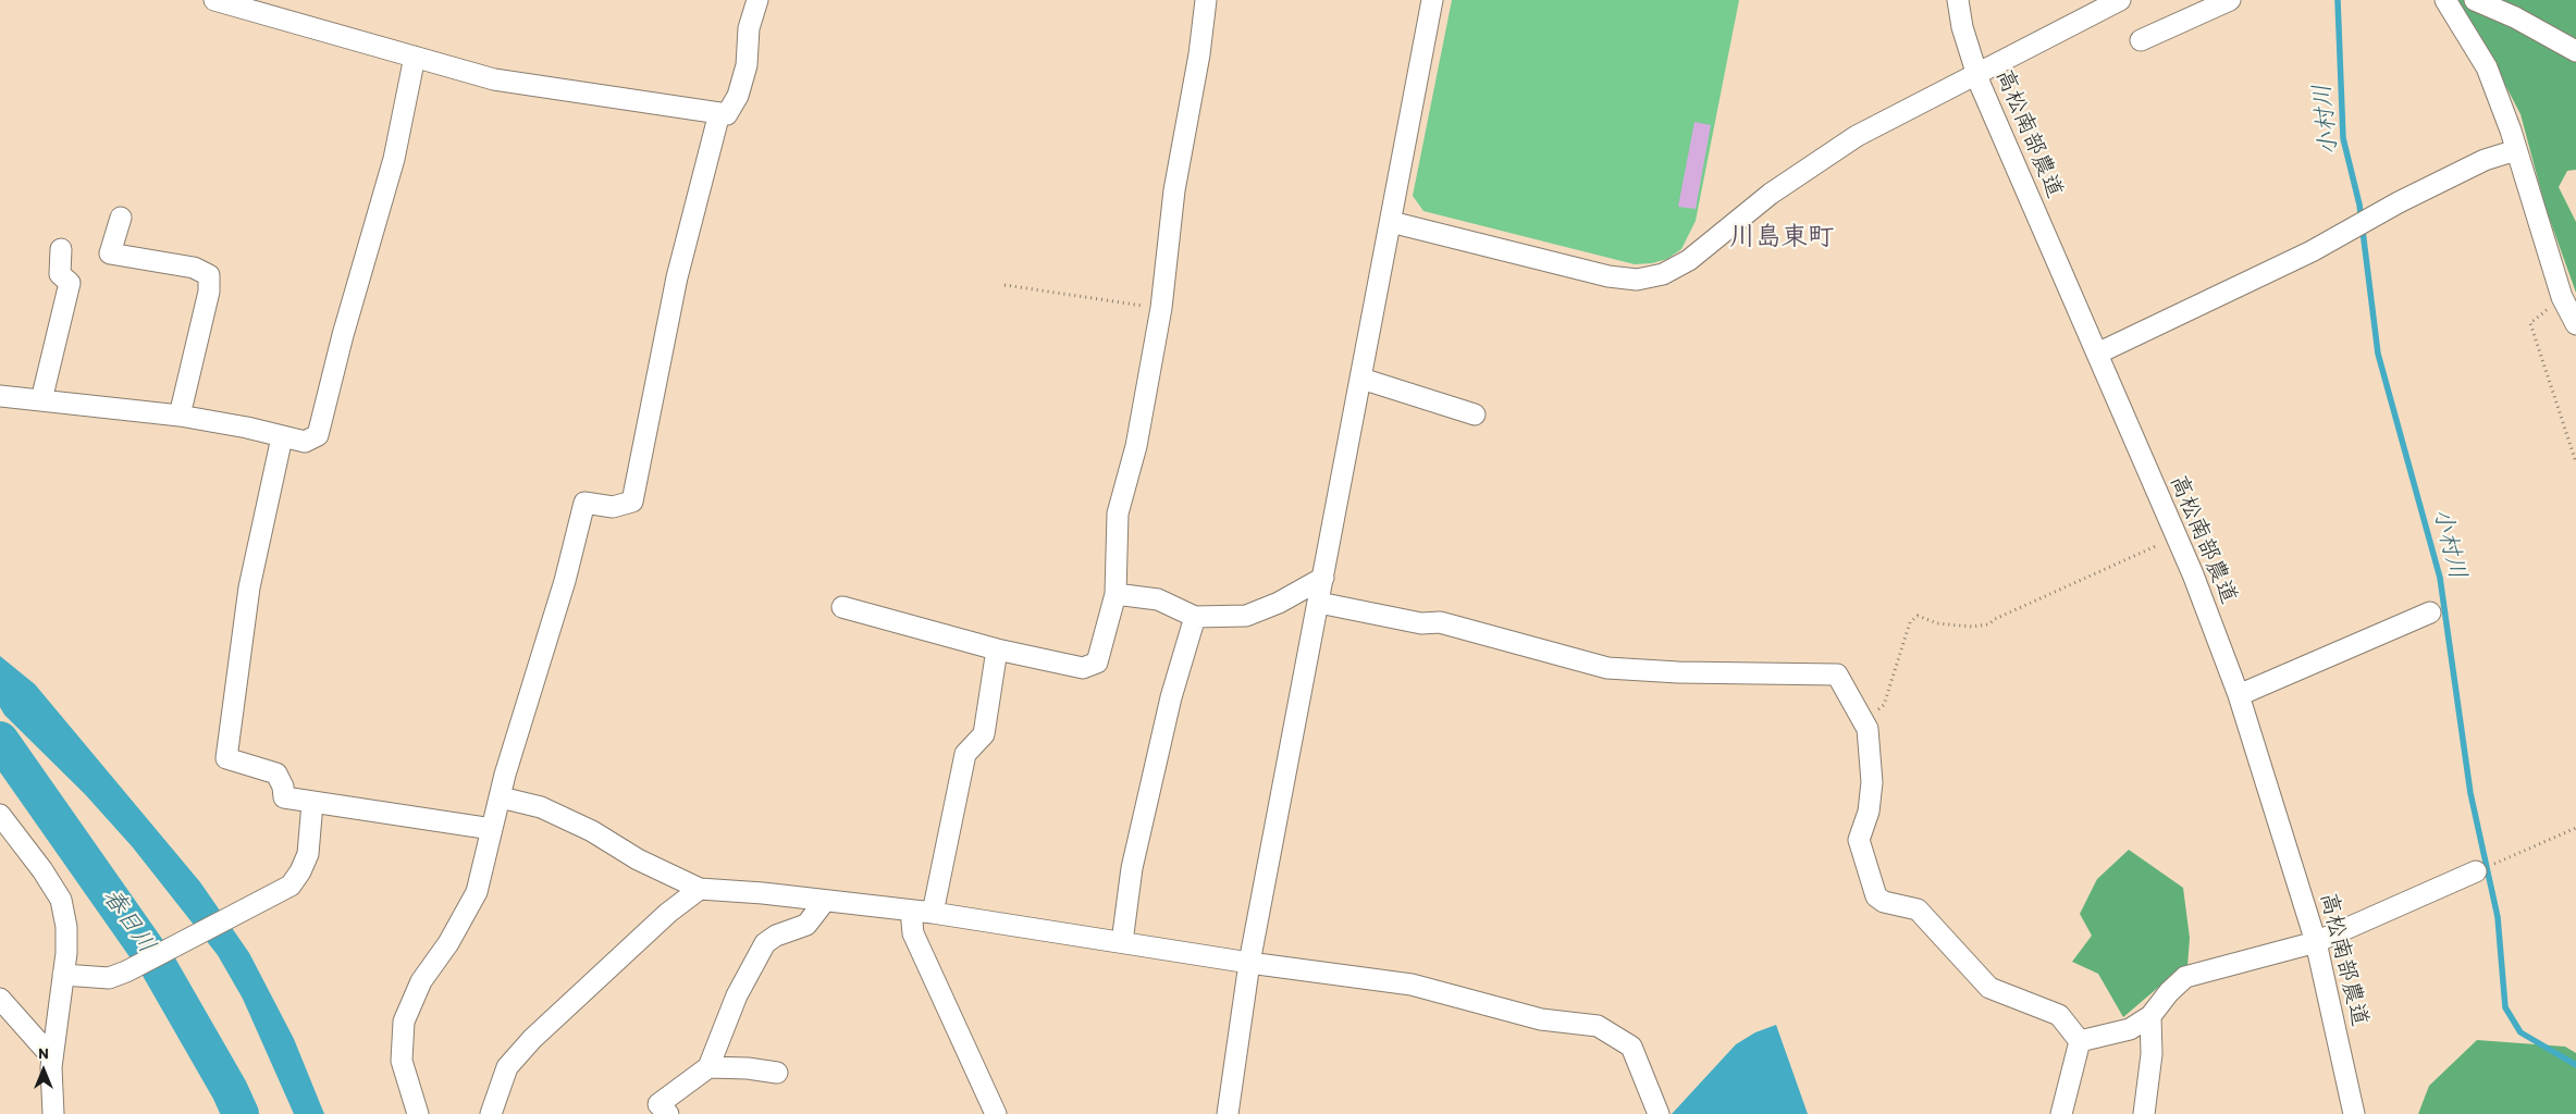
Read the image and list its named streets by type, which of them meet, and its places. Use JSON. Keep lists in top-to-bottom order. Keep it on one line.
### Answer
{"streets":{"street":["高松南部農道"]},"districts":["川島東町"],"water":["小村川","春日川"],"north":"top"}
